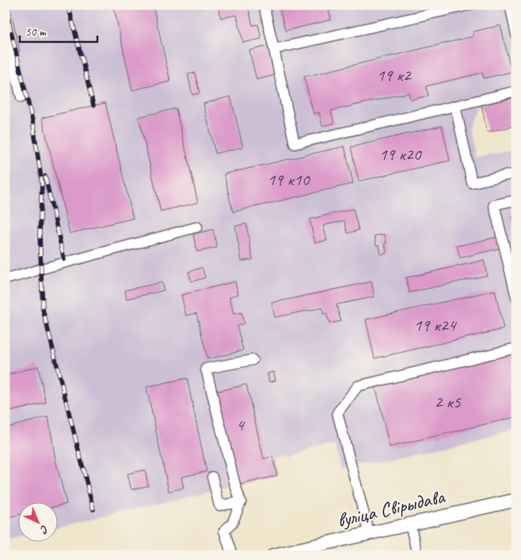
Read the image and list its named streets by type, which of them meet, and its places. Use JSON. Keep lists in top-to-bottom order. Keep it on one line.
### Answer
{"streets":{"main road":["вуліца Свірыдава"]},"house_numbers":["19 к2","19 к20","19 к10","19 к24","2 к5","4"],"scale_bar":"50 m","north":"bottom right"}
